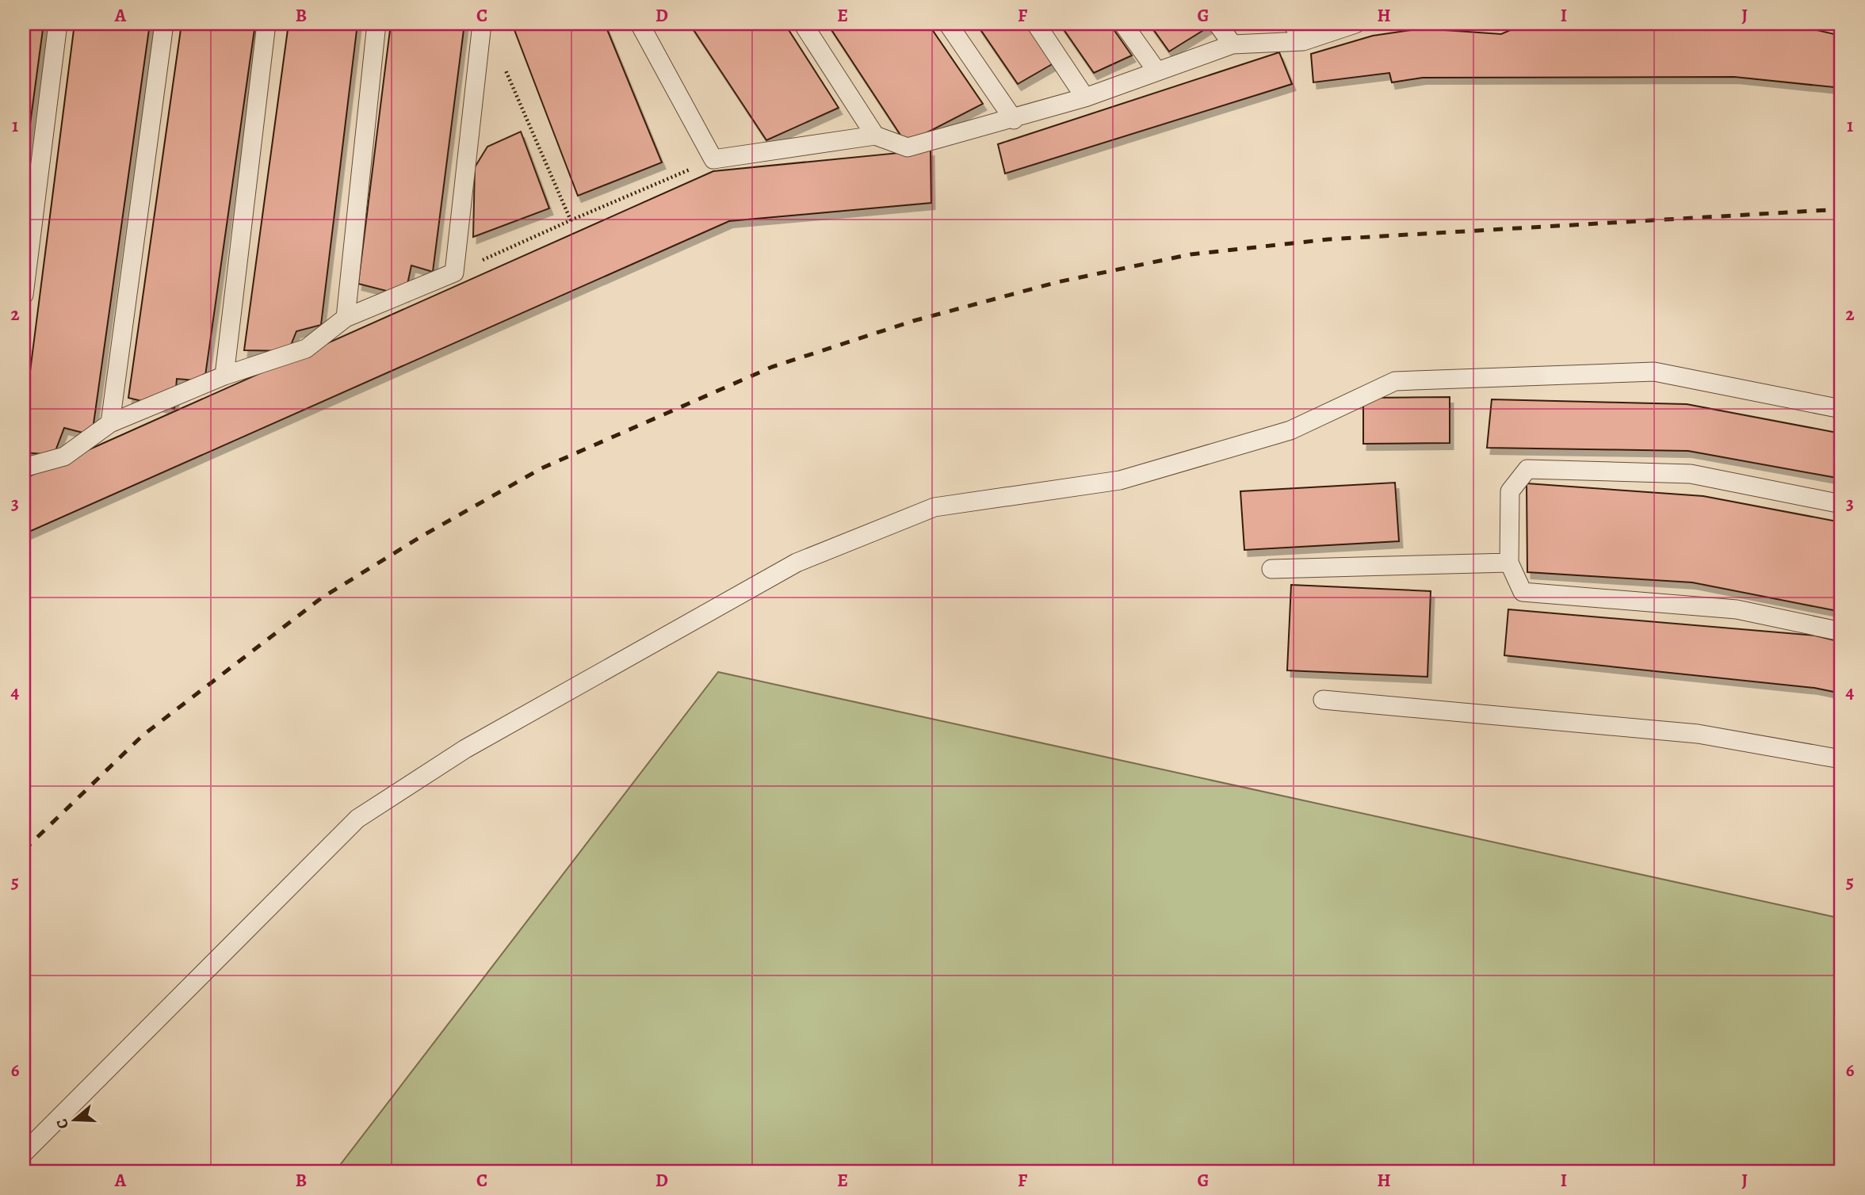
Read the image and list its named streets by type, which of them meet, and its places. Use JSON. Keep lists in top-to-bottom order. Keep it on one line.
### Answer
{"north":"left","grid":{"columns":["A","B","C","D","E","F","G","H","I","J"],"rows":["1","2","3","4","5","6"]}}
